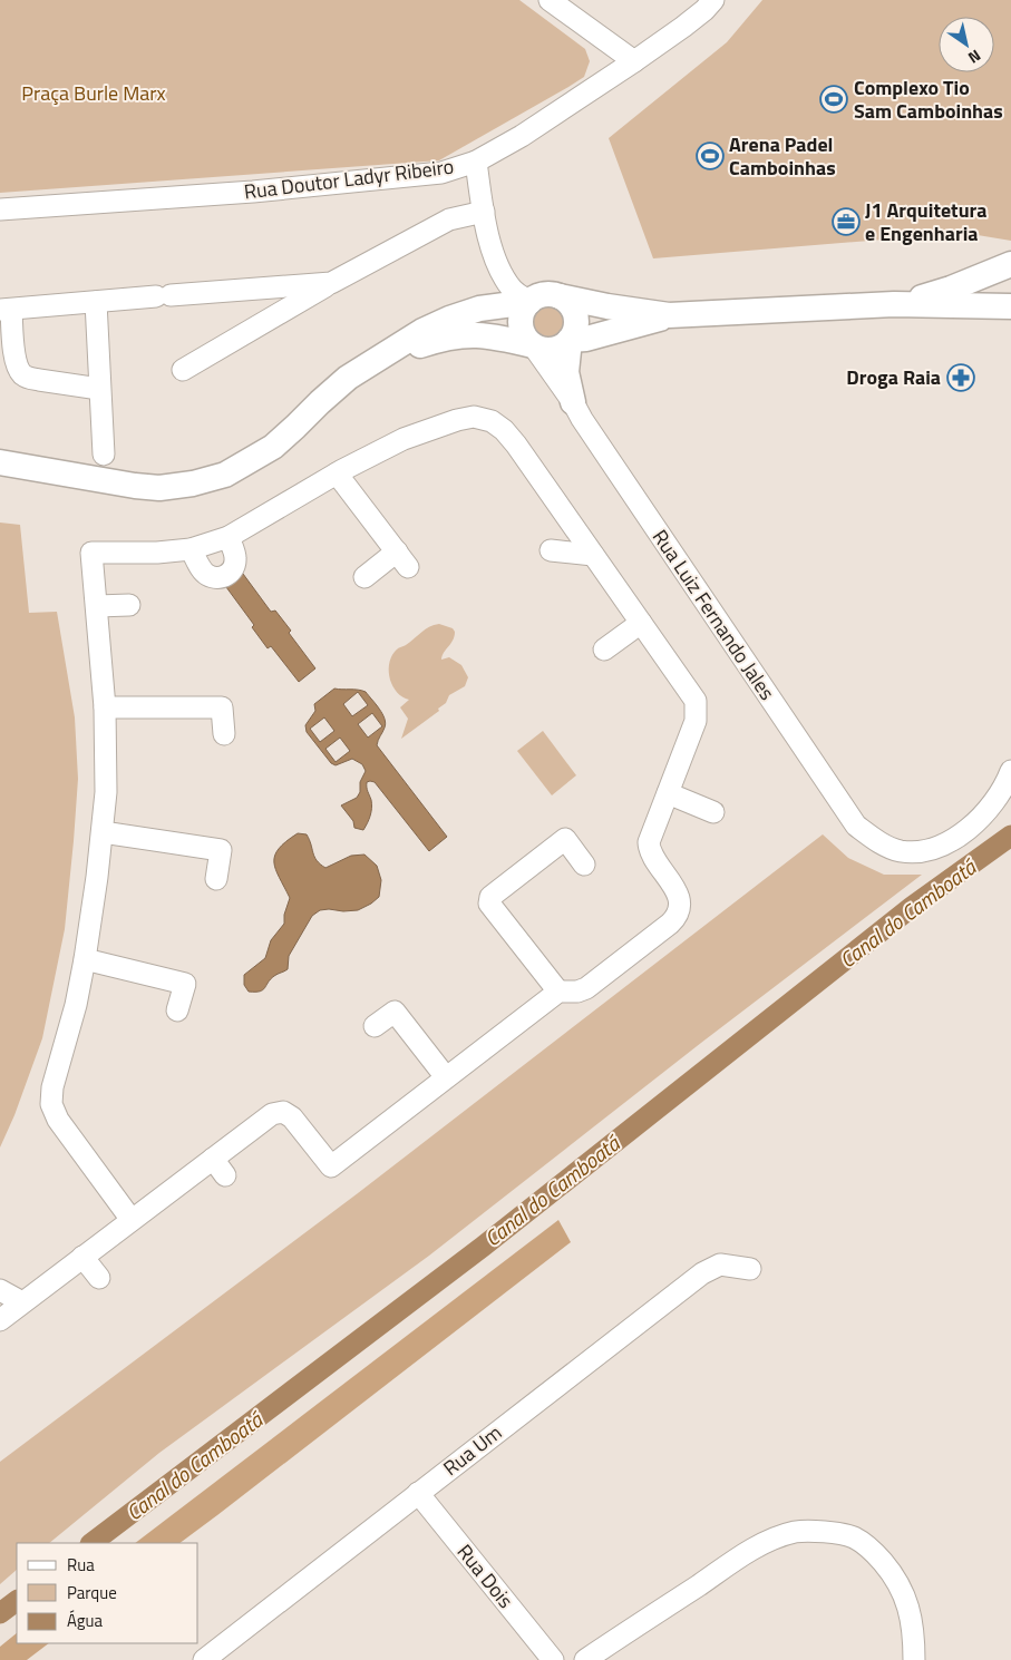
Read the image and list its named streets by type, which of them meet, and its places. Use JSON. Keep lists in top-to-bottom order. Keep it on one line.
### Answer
{"streets":{"street":["Rua Doutor Ladyr Ribeiro","Rua Luiz Fernando Jales","Rua Um","Rua Dois"]},"crossings":[["Rua Um","Rua Dois"]],"water":["Canal do Camboatá"],"parks":["Praça Burle Marx"],"places":{"sports":["Complexo Tio Sam Camboinhas","Arena Padel Camboinhas"],"office":["J1 Arquitetura e Engenharia"],"pharmacy":["Droga Raia"]},"legend":["Rua","Parque","Água"],"north":"bottom right"}
